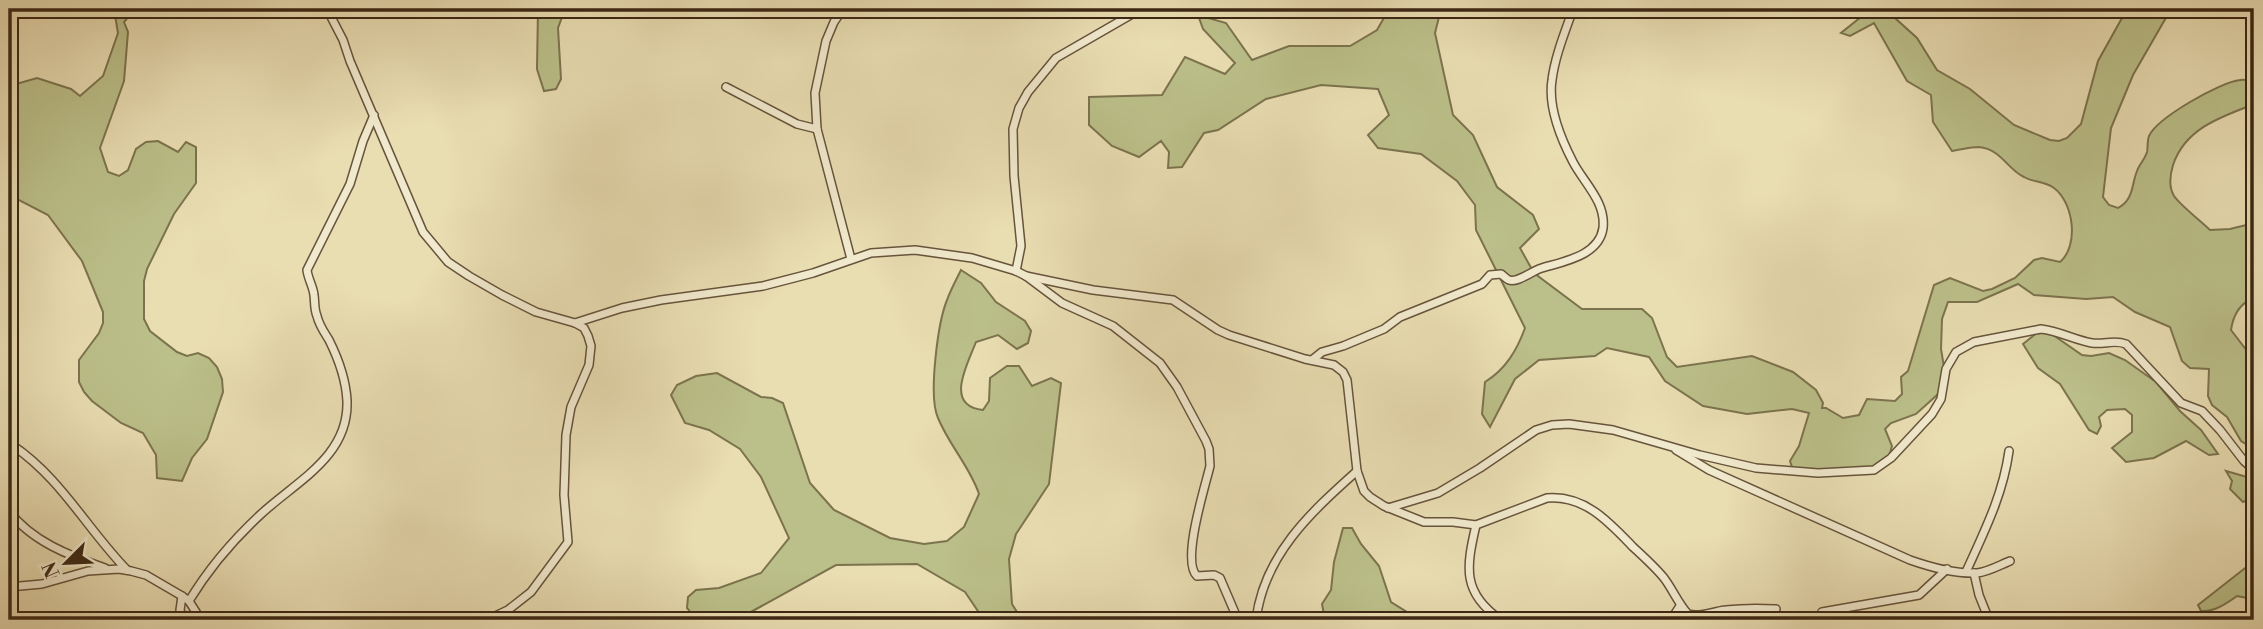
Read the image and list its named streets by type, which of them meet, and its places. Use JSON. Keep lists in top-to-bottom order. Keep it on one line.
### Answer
{"north":"bottom left"}
